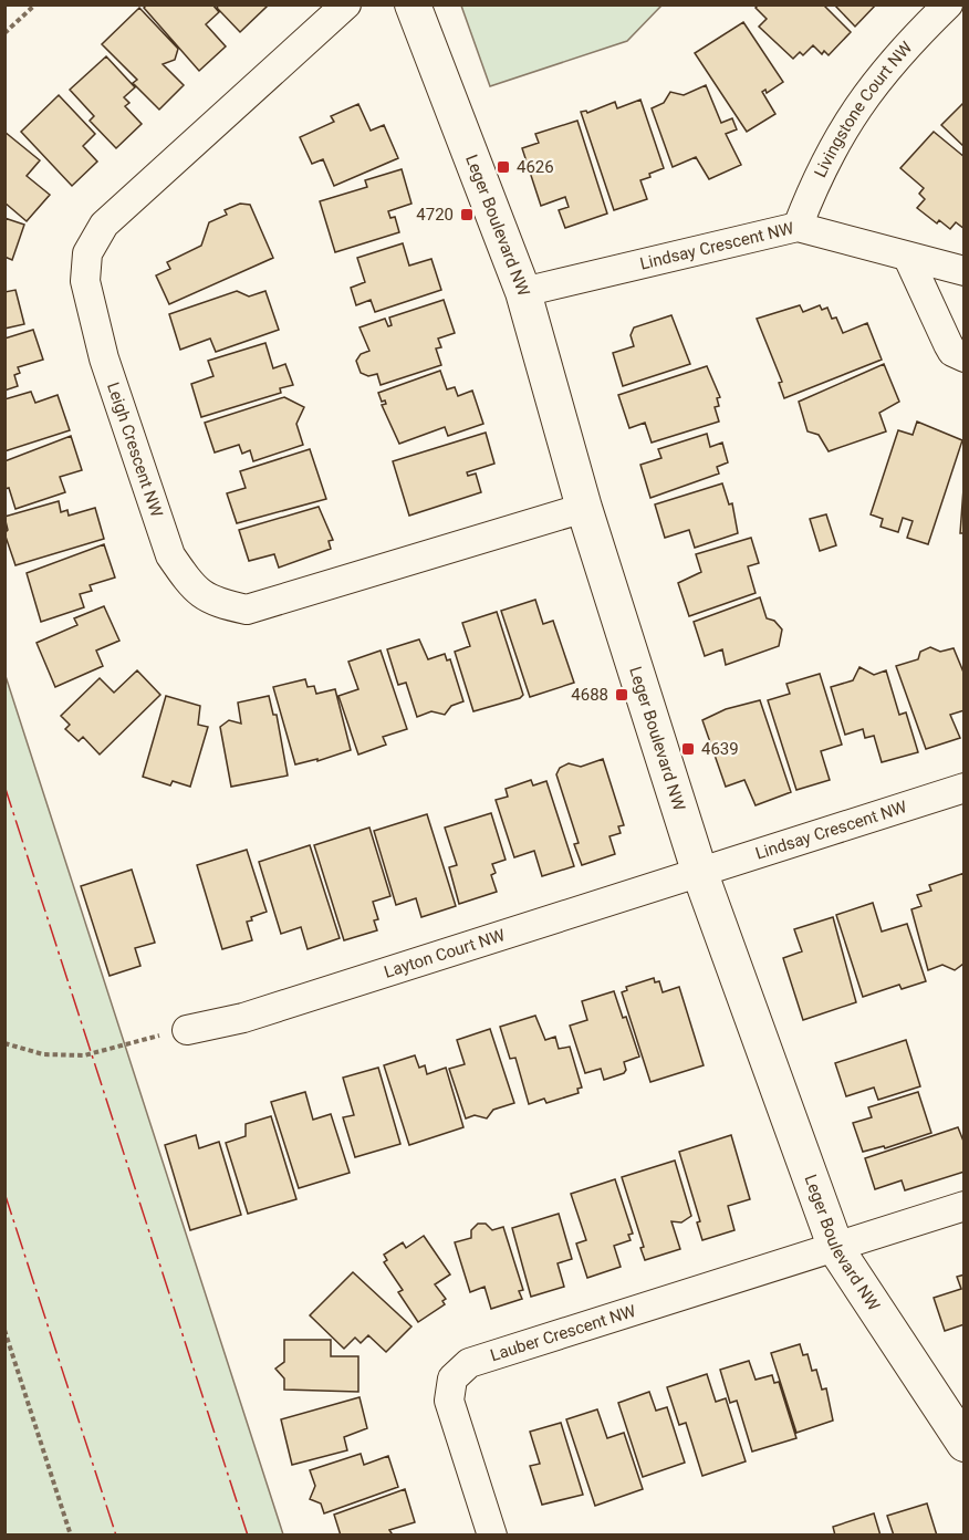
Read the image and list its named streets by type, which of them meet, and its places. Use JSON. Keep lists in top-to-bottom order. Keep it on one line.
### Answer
{"streets":{"street":["Livingstone Court NW","Leger Boulevard NW","Lindsay Crescent NW","Leigh Crescent NW","Layton Court NW","Lauber Crescent NW"]},"crossings":[["Livingstone Court NW","Lindsay Crescent NW"],["Leger Boulevard NW","Lindsay Crescent NW"],["Leger Boulevard NW","Leigh Crescent NW"],["Leger Boulevard NW","Layton Court NW"],["Leger Boulevard NW","Lauber Crescent NW"],["Lindsay Crescent NW","Layton Court NW"]],"places":{"transit":["4626","4720","4688","4639"]}}
